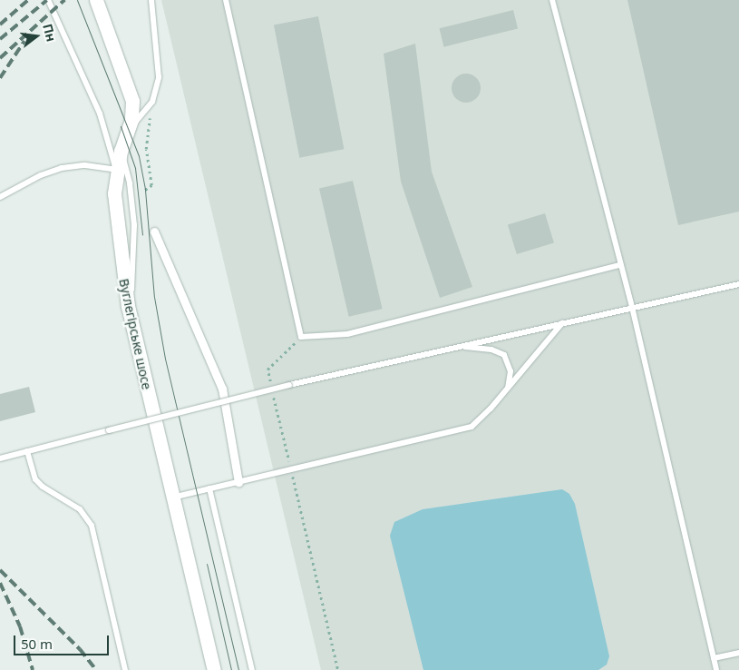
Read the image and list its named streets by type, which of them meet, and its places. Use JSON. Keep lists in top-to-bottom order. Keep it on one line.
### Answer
{"streets":{"street":["Вуглегірське шосе"]},"scale_bar":"50 m","north":"right"}
